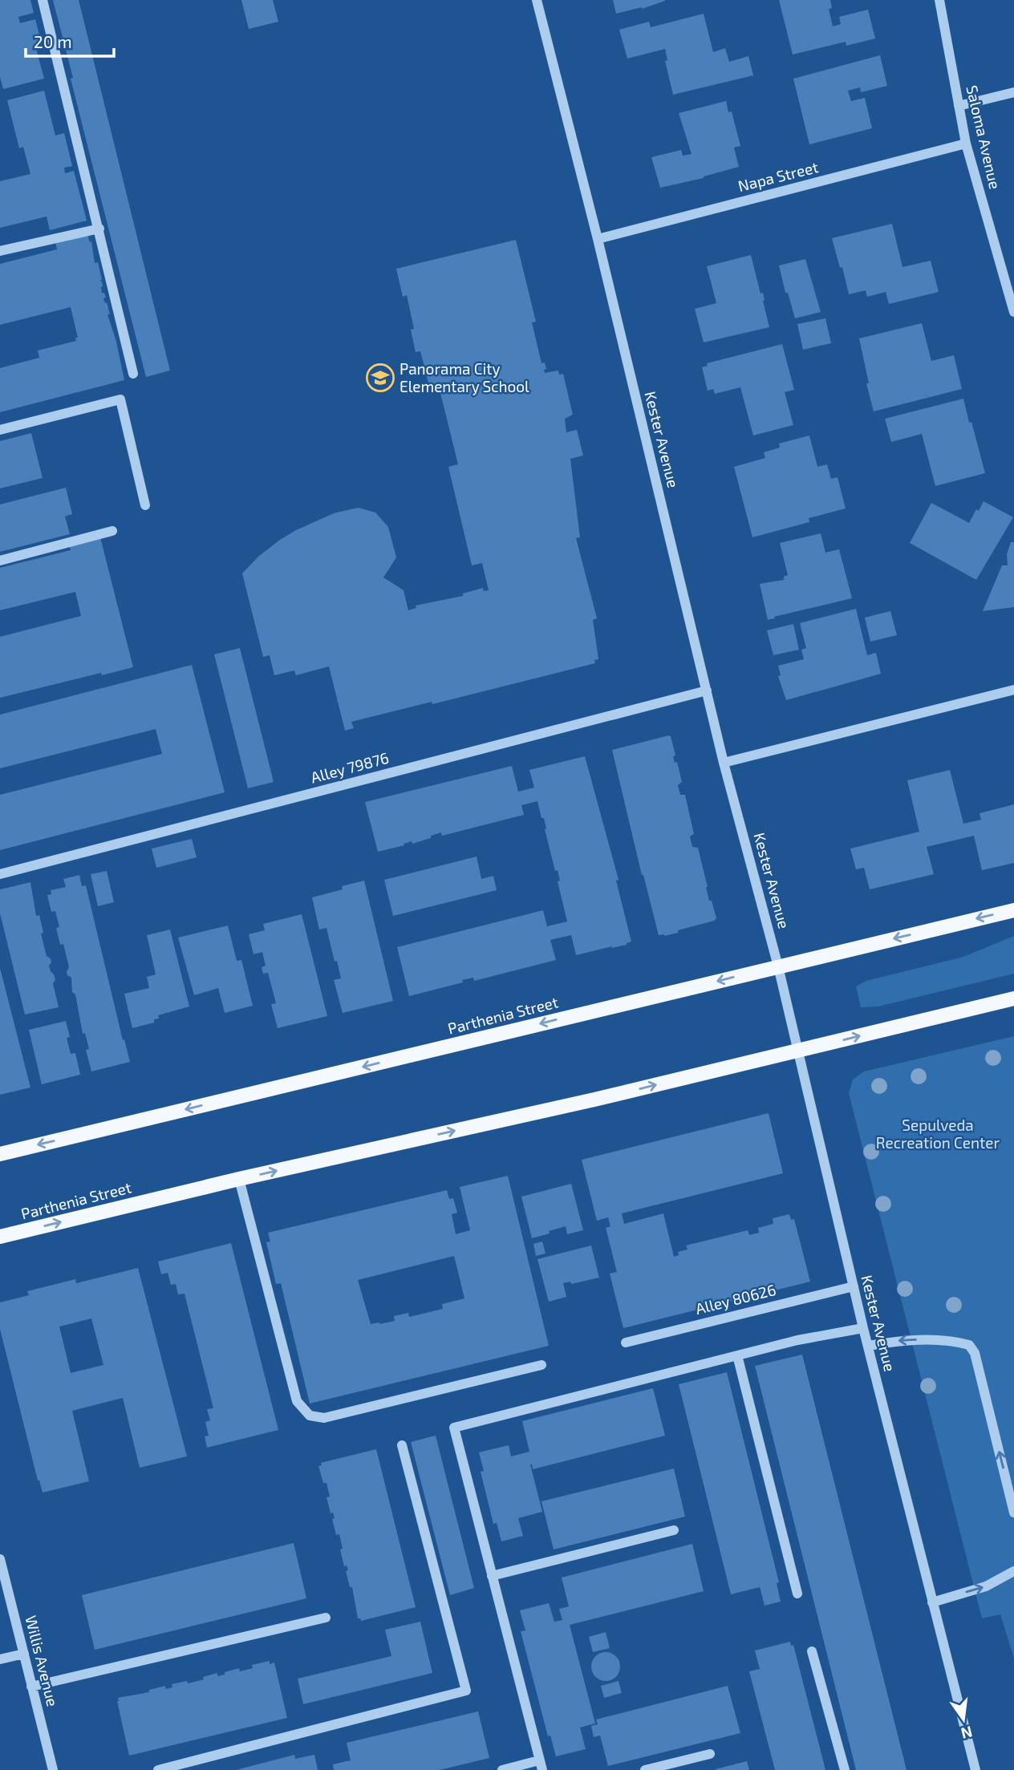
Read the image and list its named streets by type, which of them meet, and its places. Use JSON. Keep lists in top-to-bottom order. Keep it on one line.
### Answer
{"streets":{"main road":["Parthenia Street"],"street":["Saloma Avenue","Napa Street","Kester Avenue","Alley 79876","Alley 80626","Willis Avenue"]},"crossings":[["Saloma Avenue","Napa Street"],["Napa Street","Kester Avenue"],["Kester Avenue","Alley 79876"],["Kester Avenue","Parthenia Street"],["Kester Avenue","Alley 80626"]],"parks":["Sepulveda Recreation Center"],"places":{"school or university":["Panorama City Elementary School"]},"scale_bar":"20 m","north":"bottom"}
